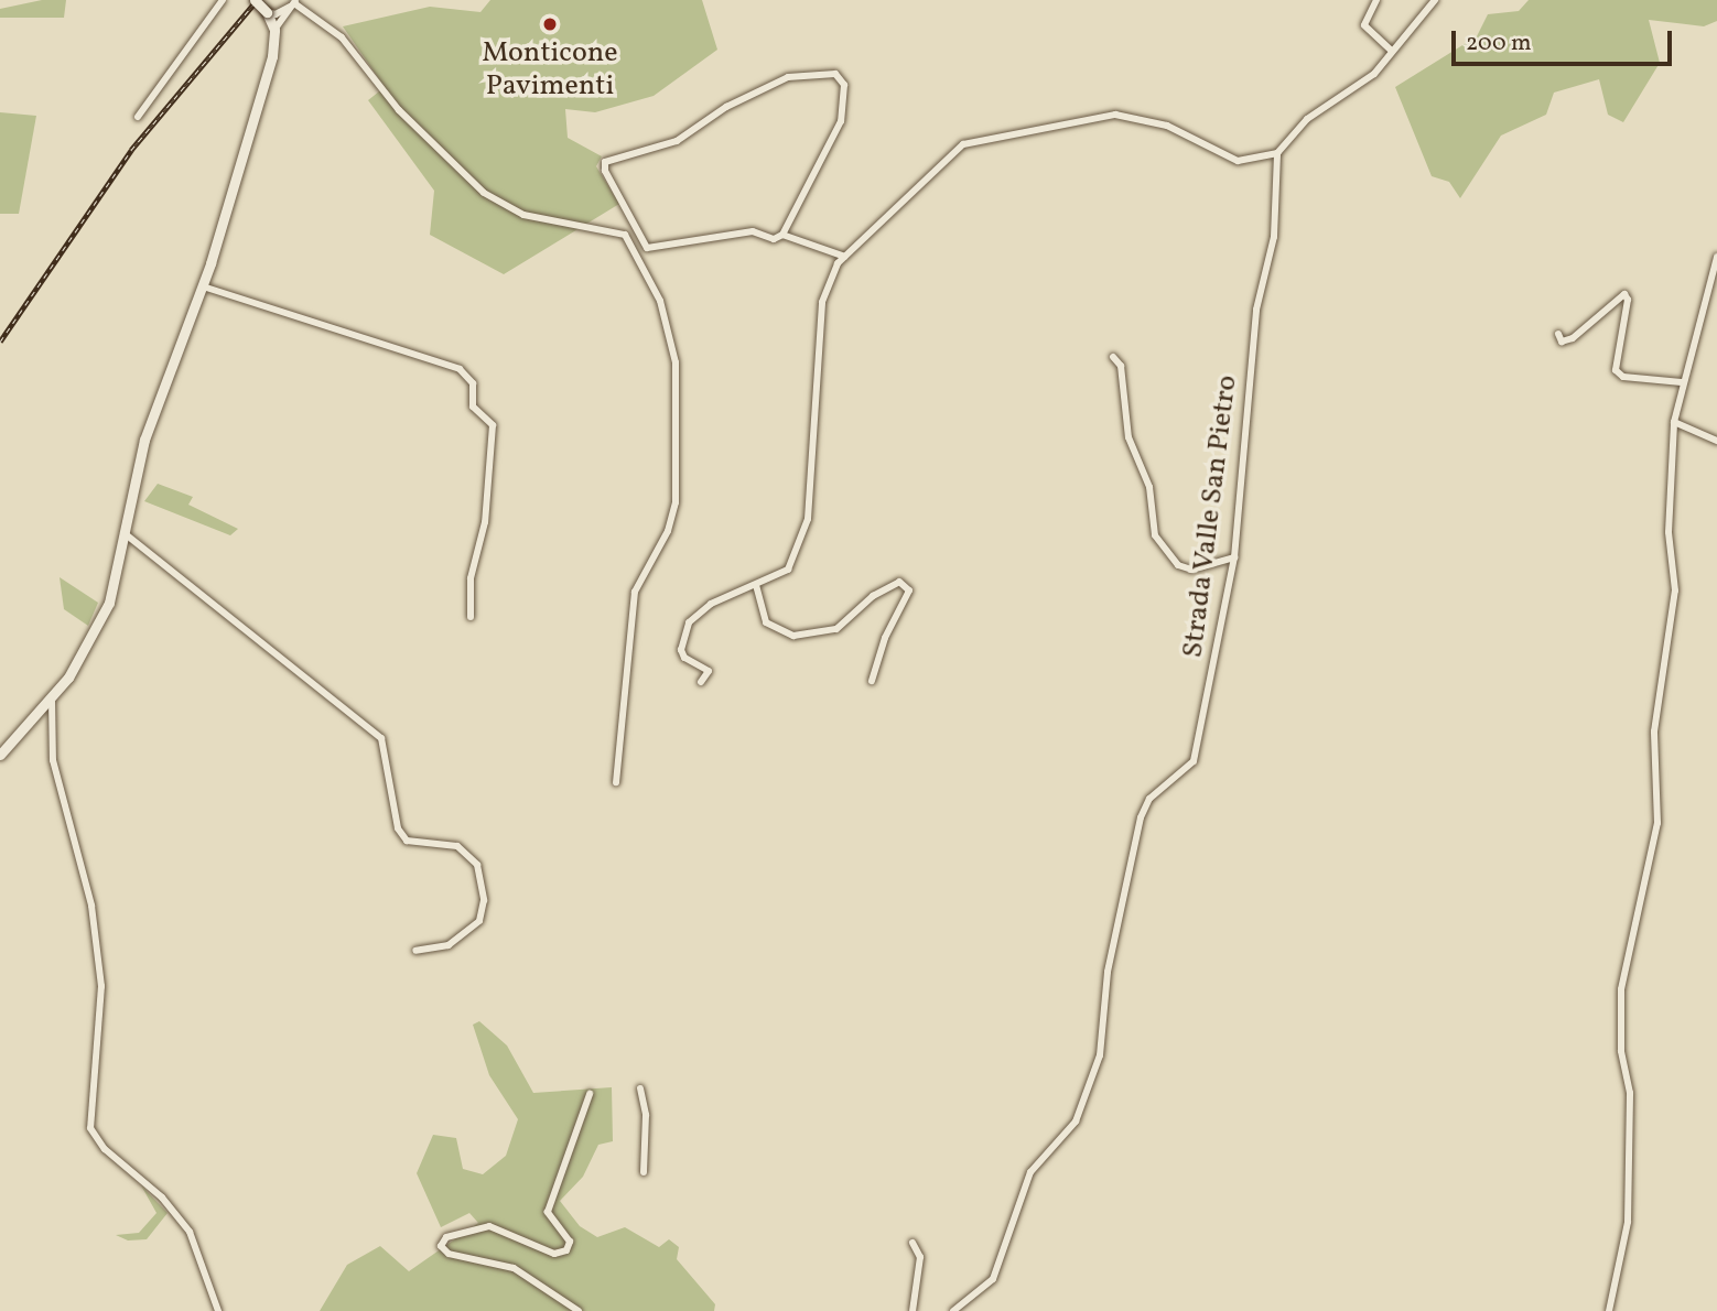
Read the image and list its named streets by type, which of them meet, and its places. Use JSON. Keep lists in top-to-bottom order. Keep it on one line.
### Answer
{"streets":{"street":["Strada Valle San Pietro"]},"places":["Monticone Pavimenti"],"scale_bar":"200 m"}
